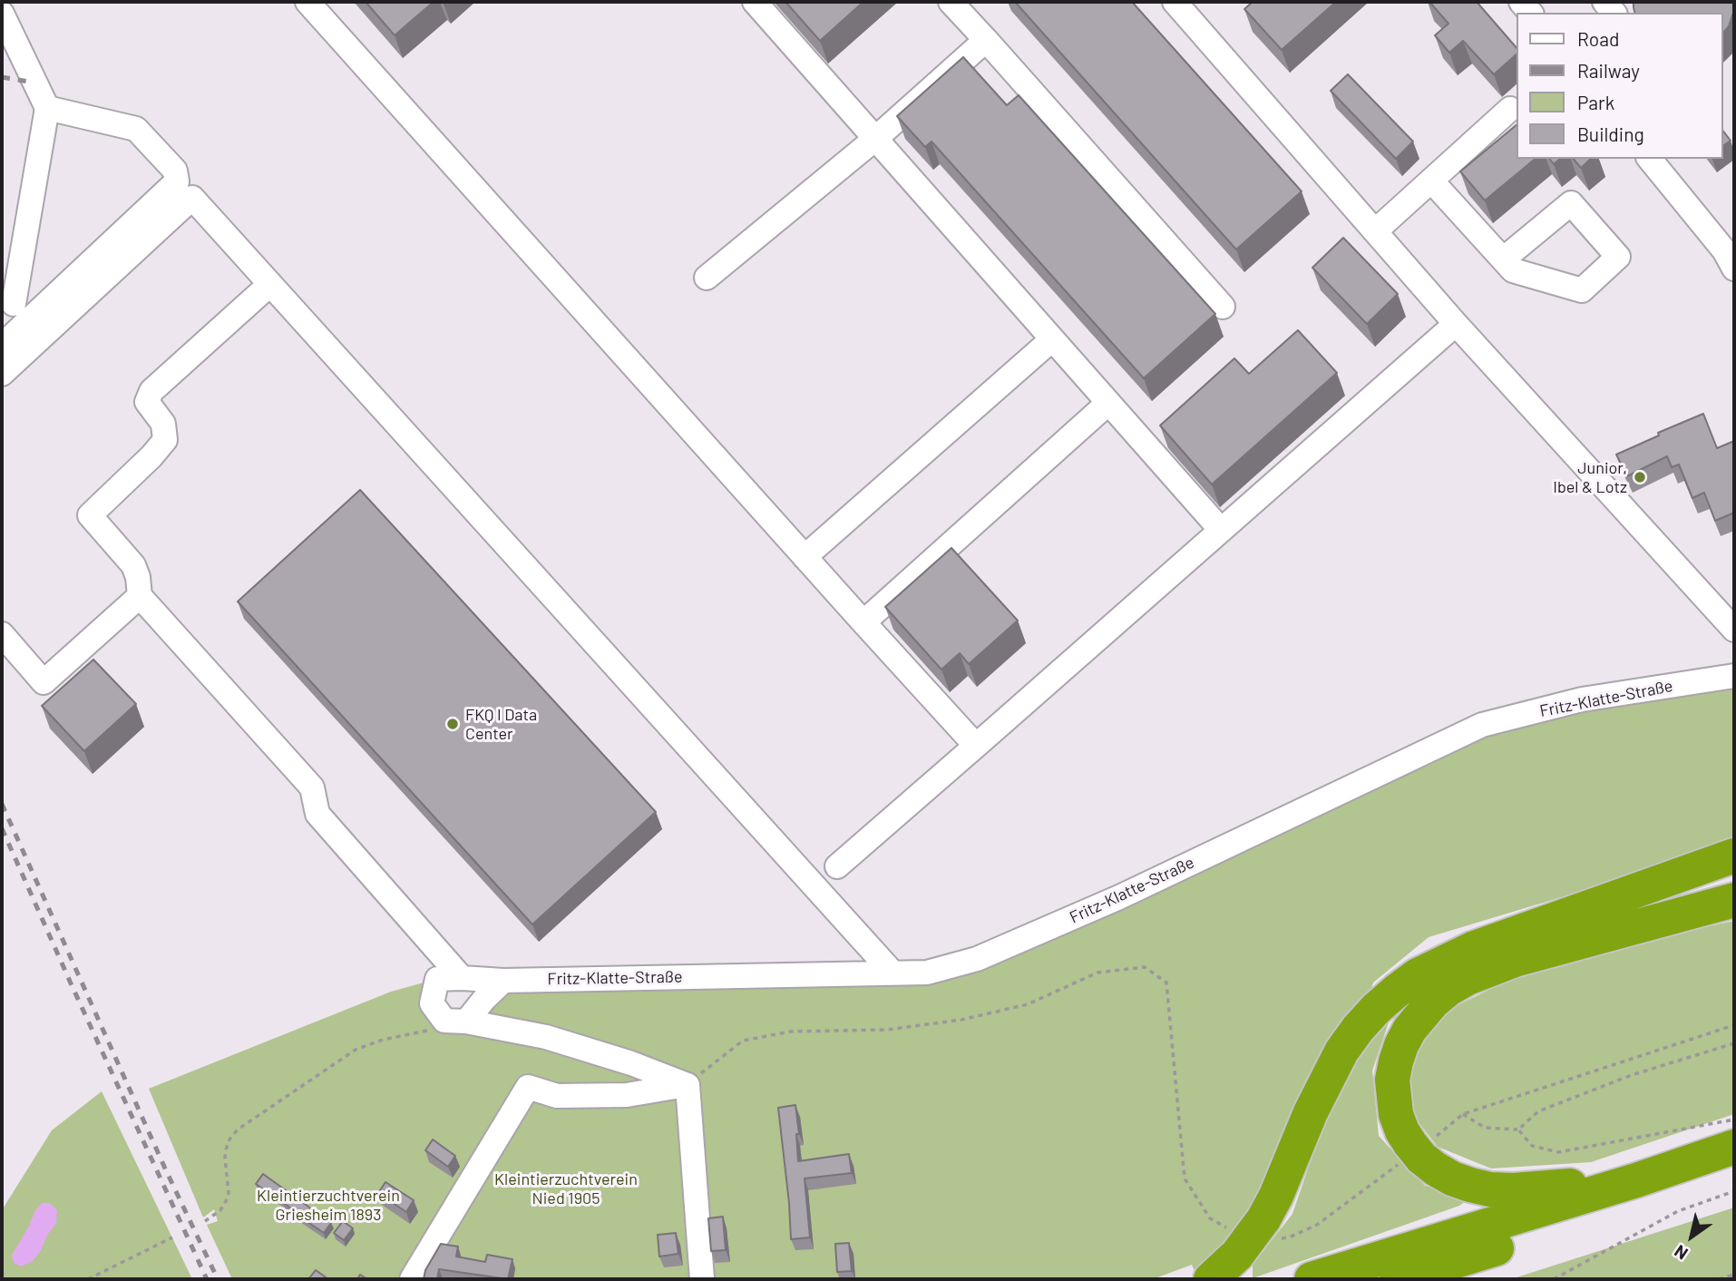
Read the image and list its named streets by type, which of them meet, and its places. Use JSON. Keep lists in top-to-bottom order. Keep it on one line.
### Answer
{"streets":{"street":["Fritz-Klatte-Straße"]},"parks":["Kleintierzuchtverein Nied 1905","Kleintierzuchtverein Griesheim 1893"],"places":["Junior, Ibel & Lotz","FKQ I Data Center"],"legend":["Road","Railway","Park","Building"],"north":"bottom left"}
